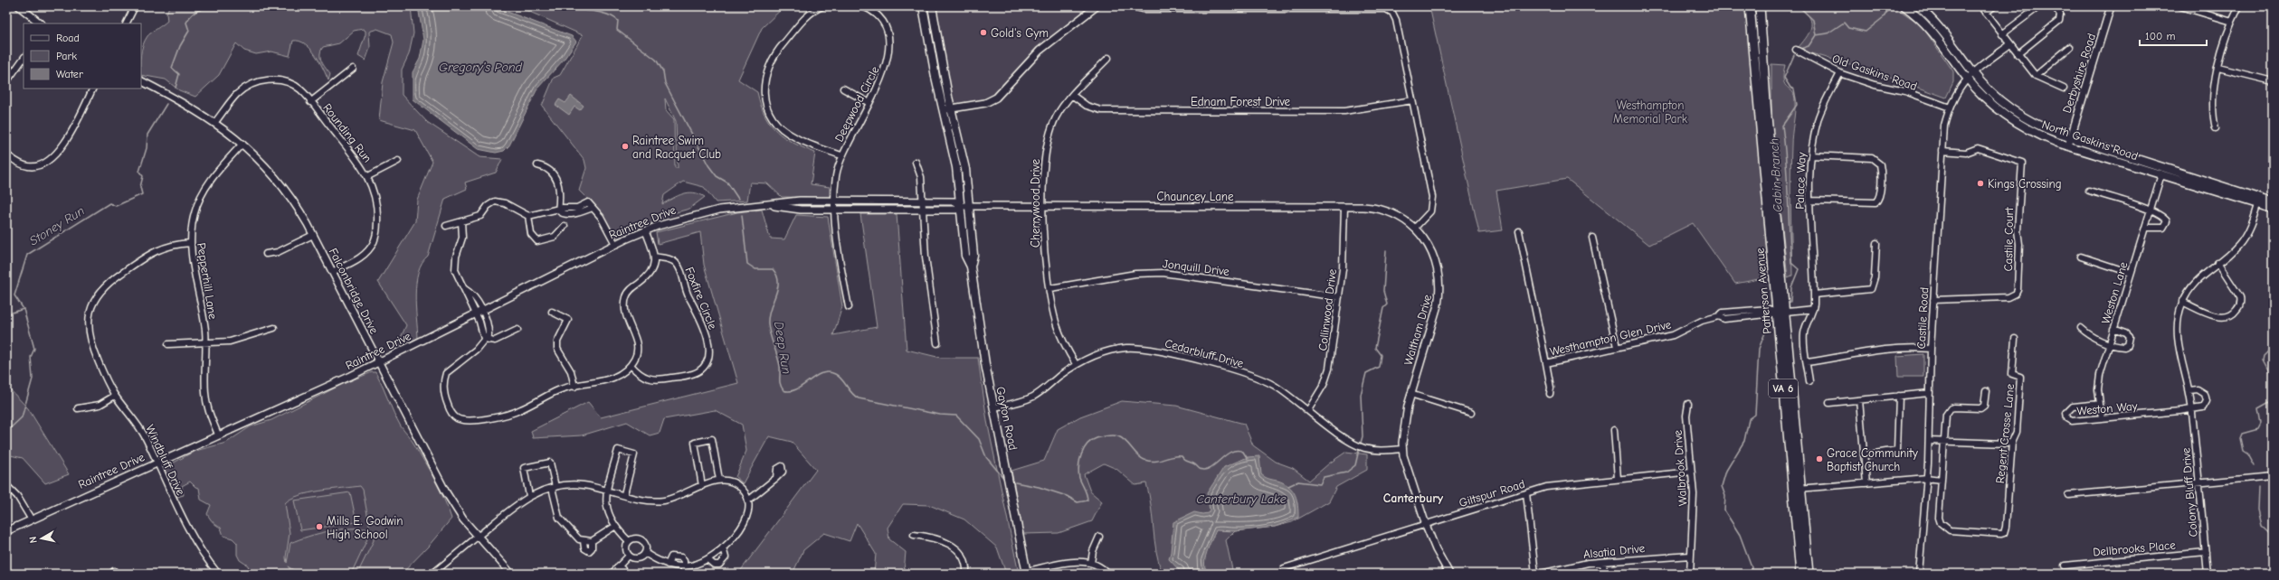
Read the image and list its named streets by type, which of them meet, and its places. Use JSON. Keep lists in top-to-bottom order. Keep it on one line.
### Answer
{"streets":{"main road":["North Gaskins Road","Patterson Avenue","VA 6","Gayton Road"],"street":["Old Gaskins Road","Derbyshire Road","Ednam Forest Drive","Deepwood Circle","Rounding Run","Palace Way","Chauncey Lane","Cherrywood Drive","Raintree Drive","Castile Court","Jonquill Drive","Pepperhill Lane","Falconbridge Drive","Weston Lane","Foxfire Circle","Collinwood Drive","Castile Road","Waltham Drive","Westhampton Glen Drive","Cedarbluff Drive","Weston Way","Regent Crosse Lane","Windbluff Drive","Walbrook Drive","Colony Bluff Drive","Giltspur Road","Dellbrooks Place","Alsatia Drive"]},"crossings":[["Old Gaskins Road","Palace Way"],["Old Gaskins Road","Castile Road"],["Derbyshire Road","North Gaskins Road"],["Ednam Forest Drive","Cherrywood Drive"],["Deepwood Circle","Raintree Drive"],["Rounding Run","Falconbridge Drive"],["North Gaskins Road","Weston Lane"],["North Gaskins Road","Castile Road"],["North Gaskins Road","Colony Bluff Drive"],["Chauncey Lane","Cherrywood Drive"],["Chauncey Lane","Raintree Drive"],["Chauncey Lane","Collinwood Drive"],["Chauncey Lane","Waltham Drive"],["Chauncey Lane","Gayton Road"],["Cherrywood Drive","Jonquill Drive"],["Cherrywood Drive","Cedarbluff Drive"],["Raintree Drive","Pepperhill Lane"],["Raintree Drive","Falconbridge Drive"],["Raintree Drive","Gayton Road"],["Raintree Drive","Windbluff Drive"],["Castile Court","Castile Road"],["Jonquill Drive","Collinwood Drive"],["Pepperhill Lane","Falconbridge Drive"],["Pepperhill Lane","Windbluff Drive"],["Patterson Avenue","Westhampton Glen Drive"],["Weston Lane","Weston Way"],["Collinwood Drive","Cedarbluff Drive"],["Waltham Drive","Cedarbluff Drive"],["Waltham Drive","Giltspur Road"],["Cedarbluff Drive","Gayton Road"],["Weston Way","Colony Bluff Drive"],["Walbrook Drive","Giltspur Road"],["Walbrook Drive","Alsatia Drive"],["Colony Bluff Drive","Dellbrooks Place"]],"districts":["Canterbury"],"water":["Gregory's Pond","Cabin Branch","Stoney Run","Deep Run","Canterbury Lake"],"parks":["Westhampton Memorial Park"],"places":["Gold's Gym","Raintree Swim and Racquet Club","Kings Crossing","Grace Community Baptist Church","Mills E. Godwin High School"],"legend":["Road","Park","Water"],"scale_bar":"100 m","north":"left"}
